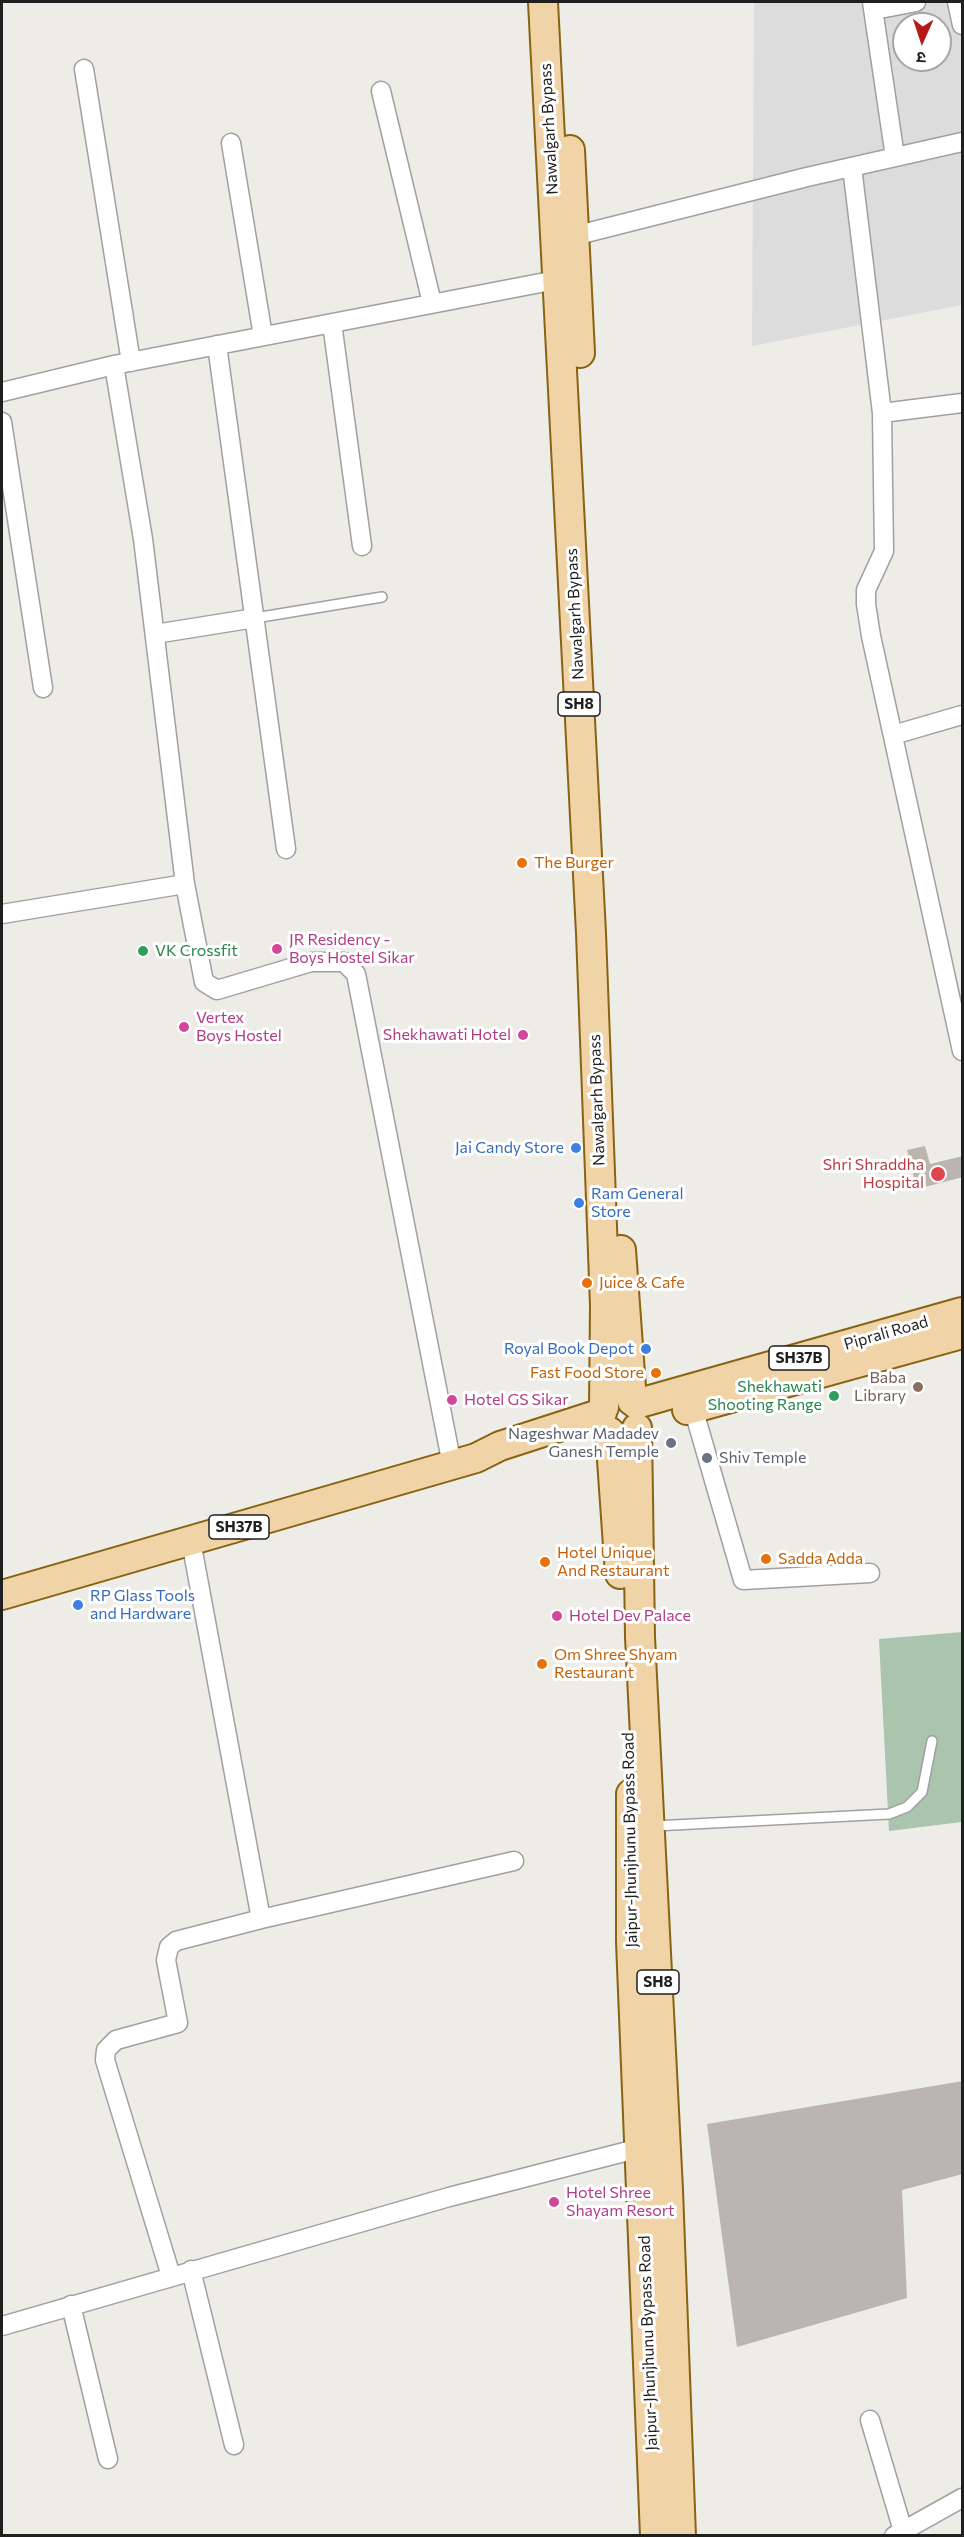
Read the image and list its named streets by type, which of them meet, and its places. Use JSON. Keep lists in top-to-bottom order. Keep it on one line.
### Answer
{"streets":{"main road":["Nawalgarh Bypass","SH8","Piprali Road","SH37B","Jaipur-Jhunjhunu Bypass Road"]},"crossings":[["Nawalgarh Bypass","SH8"],["Nawalgarh Bypass","Piprali Road"],["Nawalgarh Bypass","SH37B"],["Nawalgarh Bypass","Jaipur-Jhunjhunu Bypass Road"],["SH8","Piprali Road"],["SH8","Jaipur-Jhunjhunu Bypass Road"],["SH37B","Jaipur-Jhunjhunu Bypass Road"]],"places":["The Burger","JR Residency - Boys Hostel Sikar","VK Crossfit","Vertex Boys Hostel","Shekhawati Hotel","Jai Candy Store","Shri Shraddha Hospital","Ram General Store","Juice & Cafe","Royal Book Depot","Fast Food Store","Baba Library","Shekhawati Shooting Range","Hotel GS Sikar","Nageshwar Madadev Ganesh Temple","Shiv Temple","Sadda Adda","Hotel Unique And Restaurant","RP Glass Tools and Hardware","Hotel Dev Palace","Om Shree Shyam Restaurant","Hotel Shree Shayam Resort"],"north":"bottom"}
